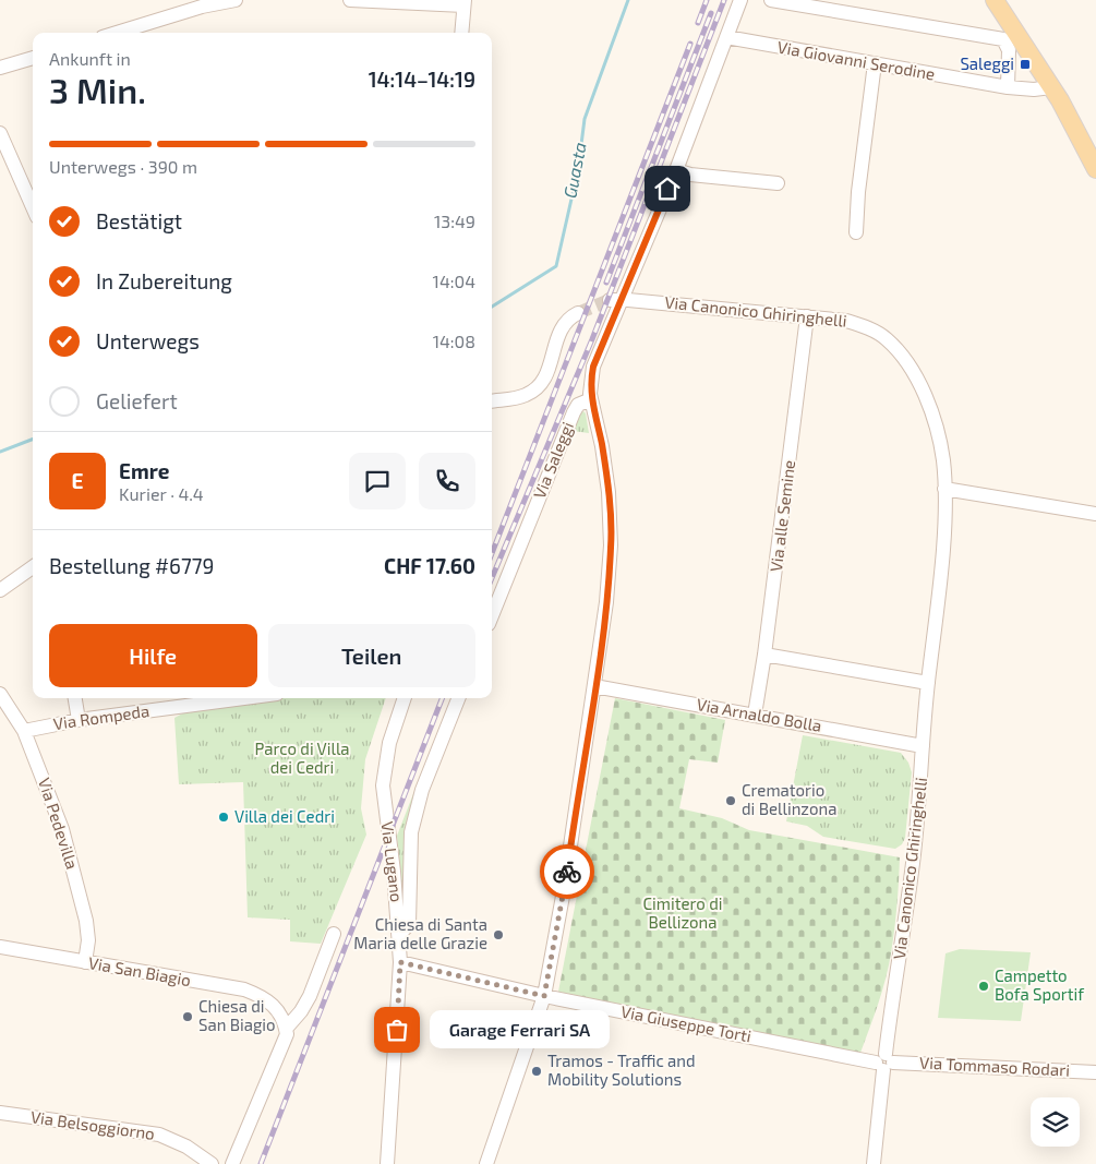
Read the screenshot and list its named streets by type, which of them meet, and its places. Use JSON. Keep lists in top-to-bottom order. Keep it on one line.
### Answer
{"streets":{"street":["Via Giovanni Serodine","Via Canonico Ghiringhelli","Via Saleggi","Via alle Semine","Via Arnaldo Bolla","Via Rompeda","Via Pedevilla","Via Lugano","Via San Biagio","Via Giuseppe Torti","Via Tommaso Rodari","Via Belsoggiorno"]},"crossings":[["Via Canonico Ghiringhelli","Via alle Semine"],["Via Canonico Ghiringhelli","Via Arnaldo Bolla"],["Via Canonico Ghiringhelli","Via Giuseppe Torti"],["Via Canonico Ghiringhelli","Via Tommaso Rodari"],["Via alle Semine","Via Arnaldo Bolla"],["Via Rompeda","Via Pedevilla"],["Via Pedevilla","Via San Biagio"],["Via Lugano","Via Giuseppe Torti"],["Via Giuseppe Torti","Via Tommaso Rodari"]],"water":["Guasta"],"parks":["Parco di Villa dei Cedri","Cimitero di Bellizona"],"places":{"transit":["Saleggi"],"other":["Crematorio di Bellinzona","Villa dei Cedri","Chiesa di Santa Maria delle Grazie","Campetto Bofa Sportif","Chiesa di San Biagio","Garage Ferrari SA","Tramos - Traffic and Mobility Solutions"]},"page":{"heading":["3 Min.","Ankunft in","14:14–14:19"],"panel":["Emre","Kurier · 4.4","Bestellung #6779","CHF 17.60"],"bar":"Unterwegs · 390 m","list":[["Bestätigt","13:49"],["In Zubereitung","14:04"],["Unterwegs","14:08"],"Geliefert"],"round":"E","buttons":["Hilfe","Teilen"],"bubble":"Garage Ferrari SA"}}
